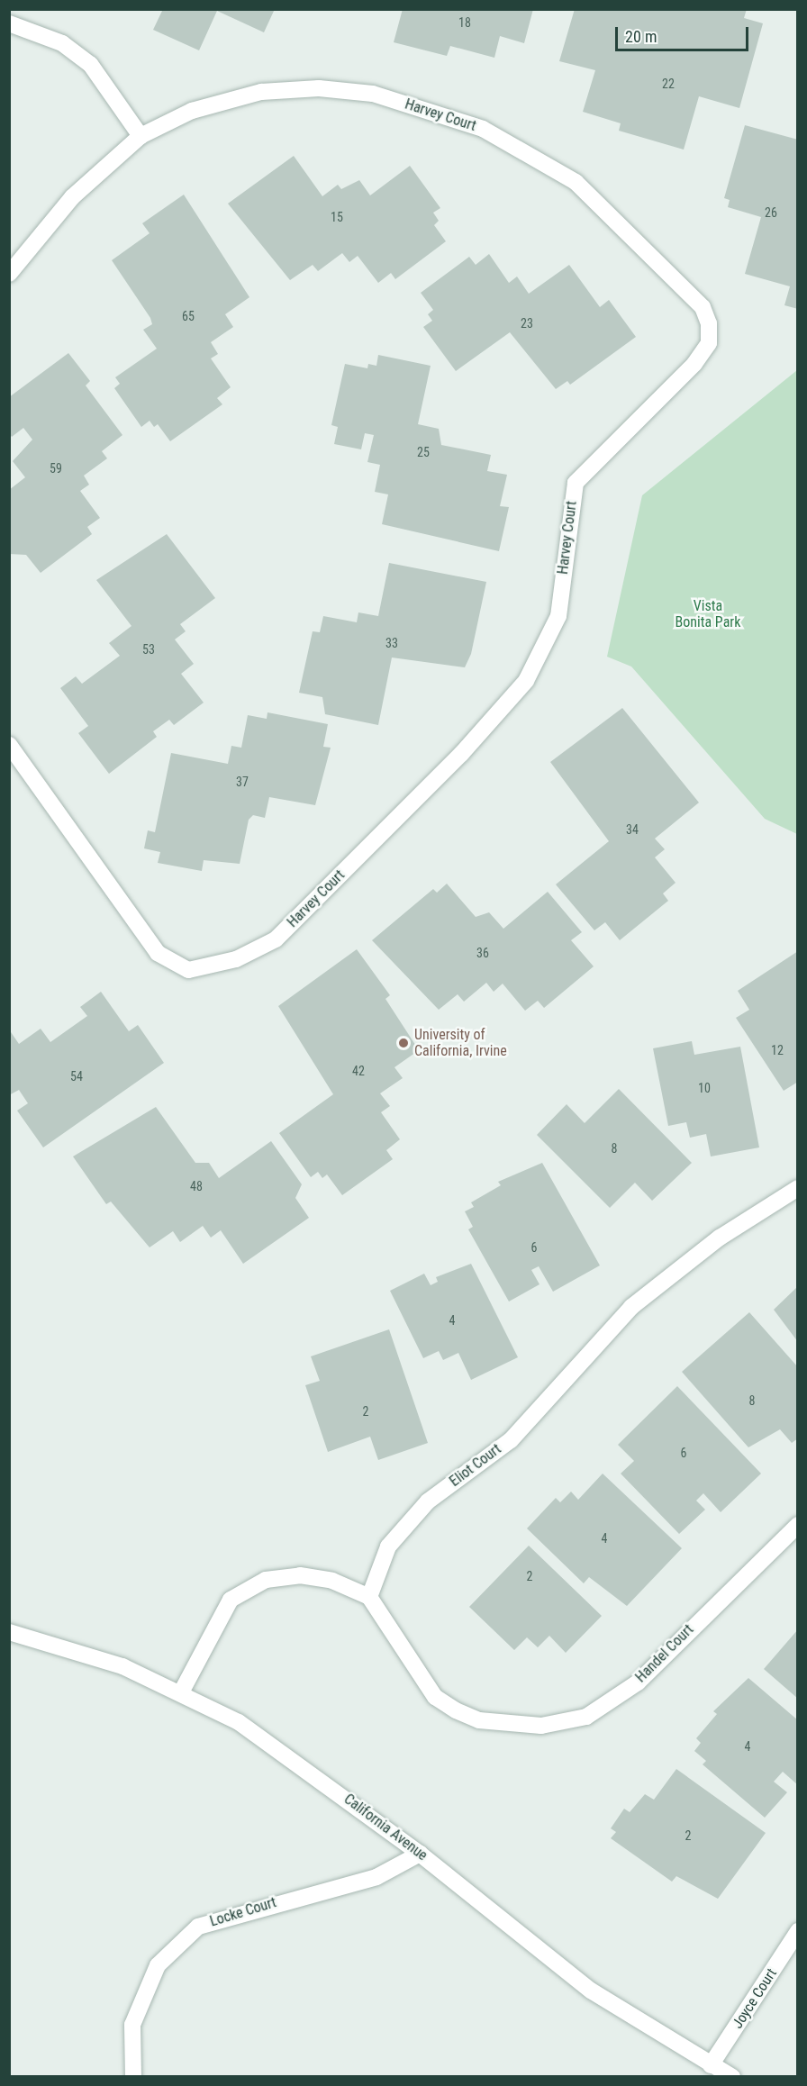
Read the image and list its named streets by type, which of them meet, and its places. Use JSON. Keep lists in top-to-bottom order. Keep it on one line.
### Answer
{"streets":{"street":["Harvey Court","Eliot Court","Handel Court","California Avenue","Locke Court","Joyce Court"]},"crossings":[["Eliot Court","Handel Court"],["California Avenue","Locke Court"],["California Avenue","Joyce Court"]],"parks":["Vista Bonita Park"],"places":["University of California, Irvine"],"house_numbers":["18","22","26","15","65","23","25","59","33","53","37","34","36","12","42","54","10","8","48","6","4","8","2","6","4","2","4","2"],"scale_bar":"20 m"}
